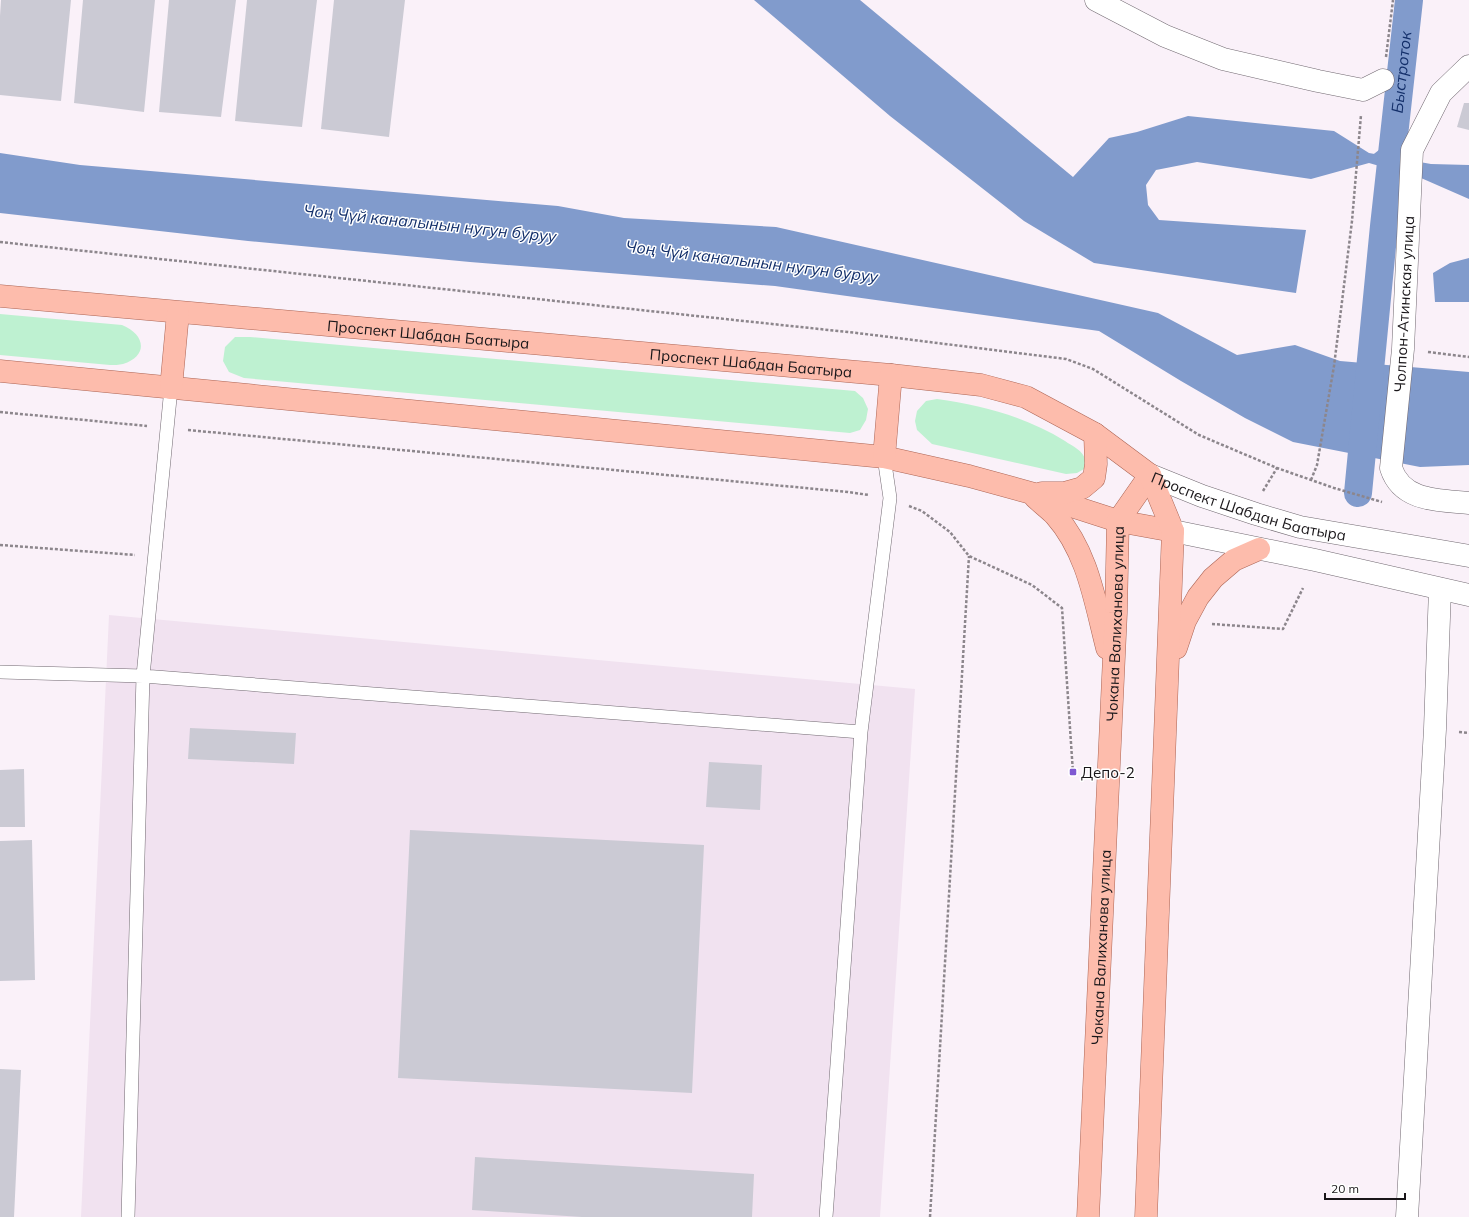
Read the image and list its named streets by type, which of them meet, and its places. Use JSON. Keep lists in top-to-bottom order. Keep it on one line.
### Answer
{"streets":{"main road":["Проспект Шабдан Баатыра","Чокана Валиханова улица"],"street":["Чолпон-Атинская улица"]},"crossings":[["Проспект Шабдан Баатыра","Чокана Валиханова улица"]],"water":["Быстроток","Чоң Чүй каналынын нугун буруу"],"places":{"transit":["Депо-2"]},"scale_bar":"20 m"}
